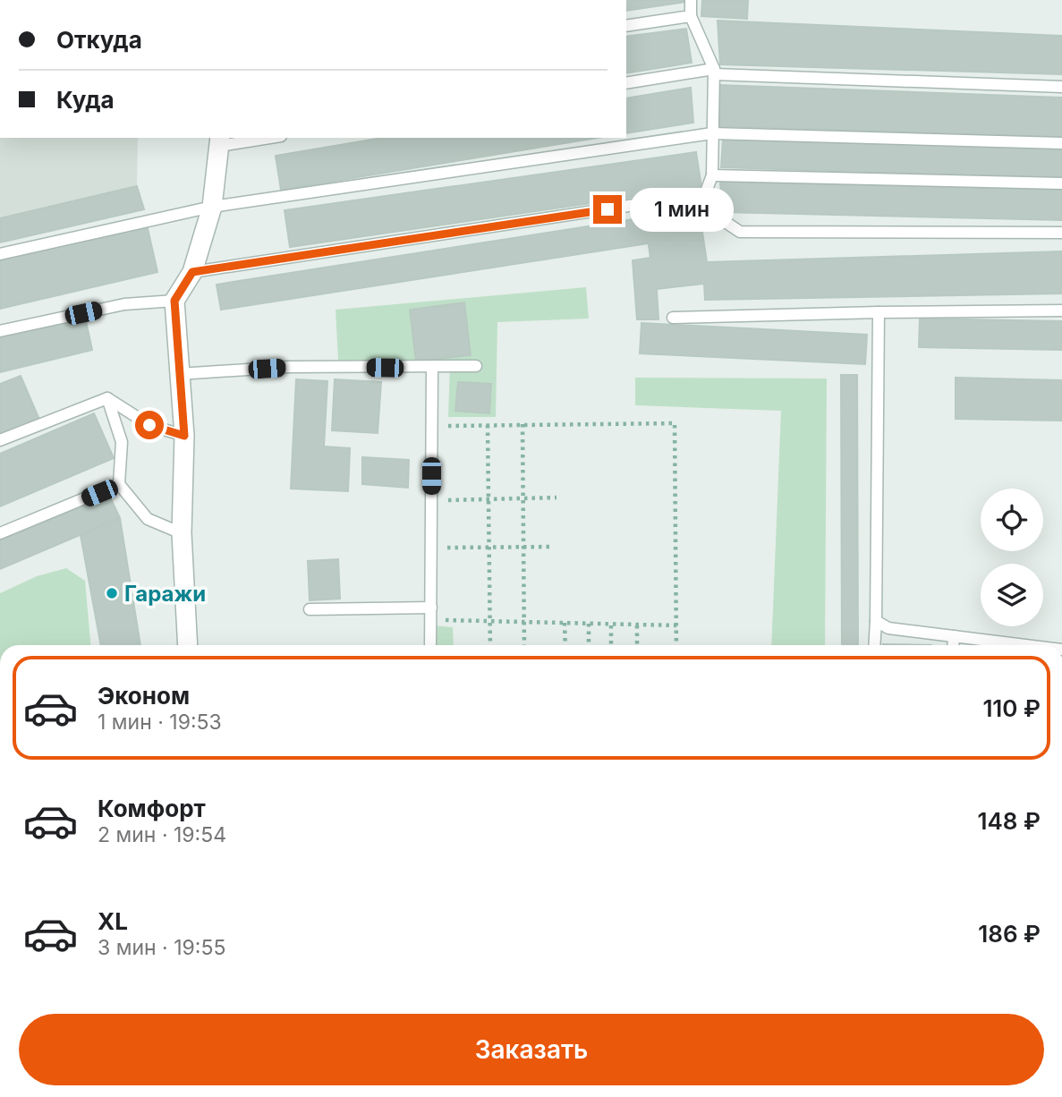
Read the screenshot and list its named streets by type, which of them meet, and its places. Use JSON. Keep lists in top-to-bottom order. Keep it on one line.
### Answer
{"places":["Гаражи"],"page":{"banner":["Откуда","Куда"],"bubble":"1 мин","list":[{"name":"Эконом","note":"1 мин · 19:53","value":"110 ₽"},{"name":"Комфорт","note":"2 мин · 19:54","value":"148 ₽"},{"name":"XL","note":"3 мин · 19:55","value":"186 ₽"}],"buttons":"Заказать"}}
